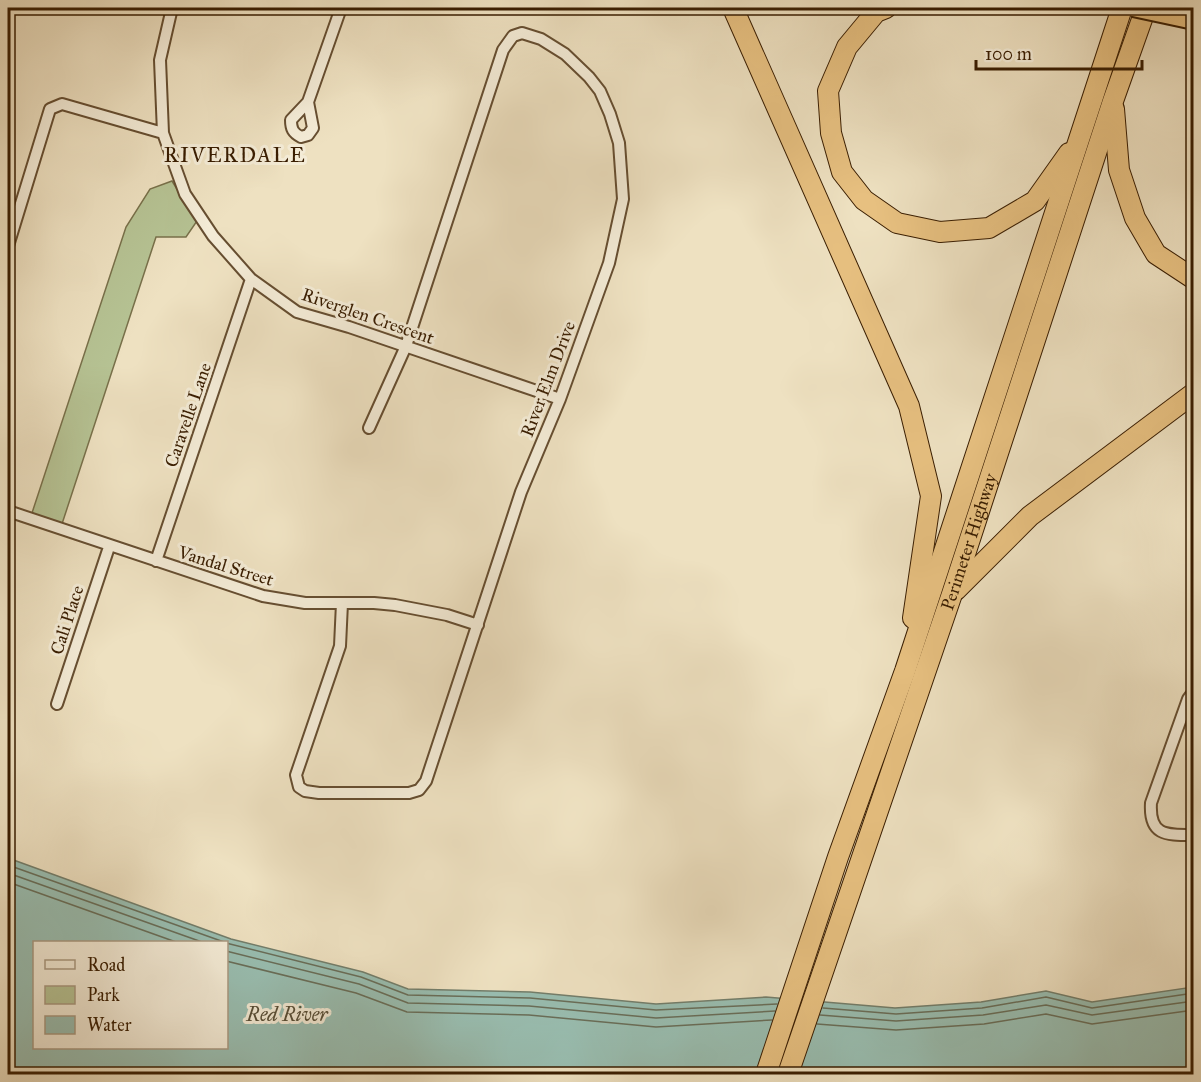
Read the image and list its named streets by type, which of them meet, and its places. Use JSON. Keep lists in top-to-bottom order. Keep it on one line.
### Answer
{"streets":{"highway":["Perimeter Highway"],"street":["Riverglen Crescent","River Elm Drive","Caravelle Lane","Vandal Street","Cali Place"]},"crossings":[["Riverglen Crescent","River Elm Drive"],["Riverglen Crescent","Caravelle Lane"],["River Elm Drive","Vandal Street"],["Caravelle Lane","Vandal Street"],["Vandal Street","Cali Place"]],"districts":["RIVERDALE"],"water":["Red River"],"legend":["Road","Park","Water"],"scale_bar":"100 m"}
